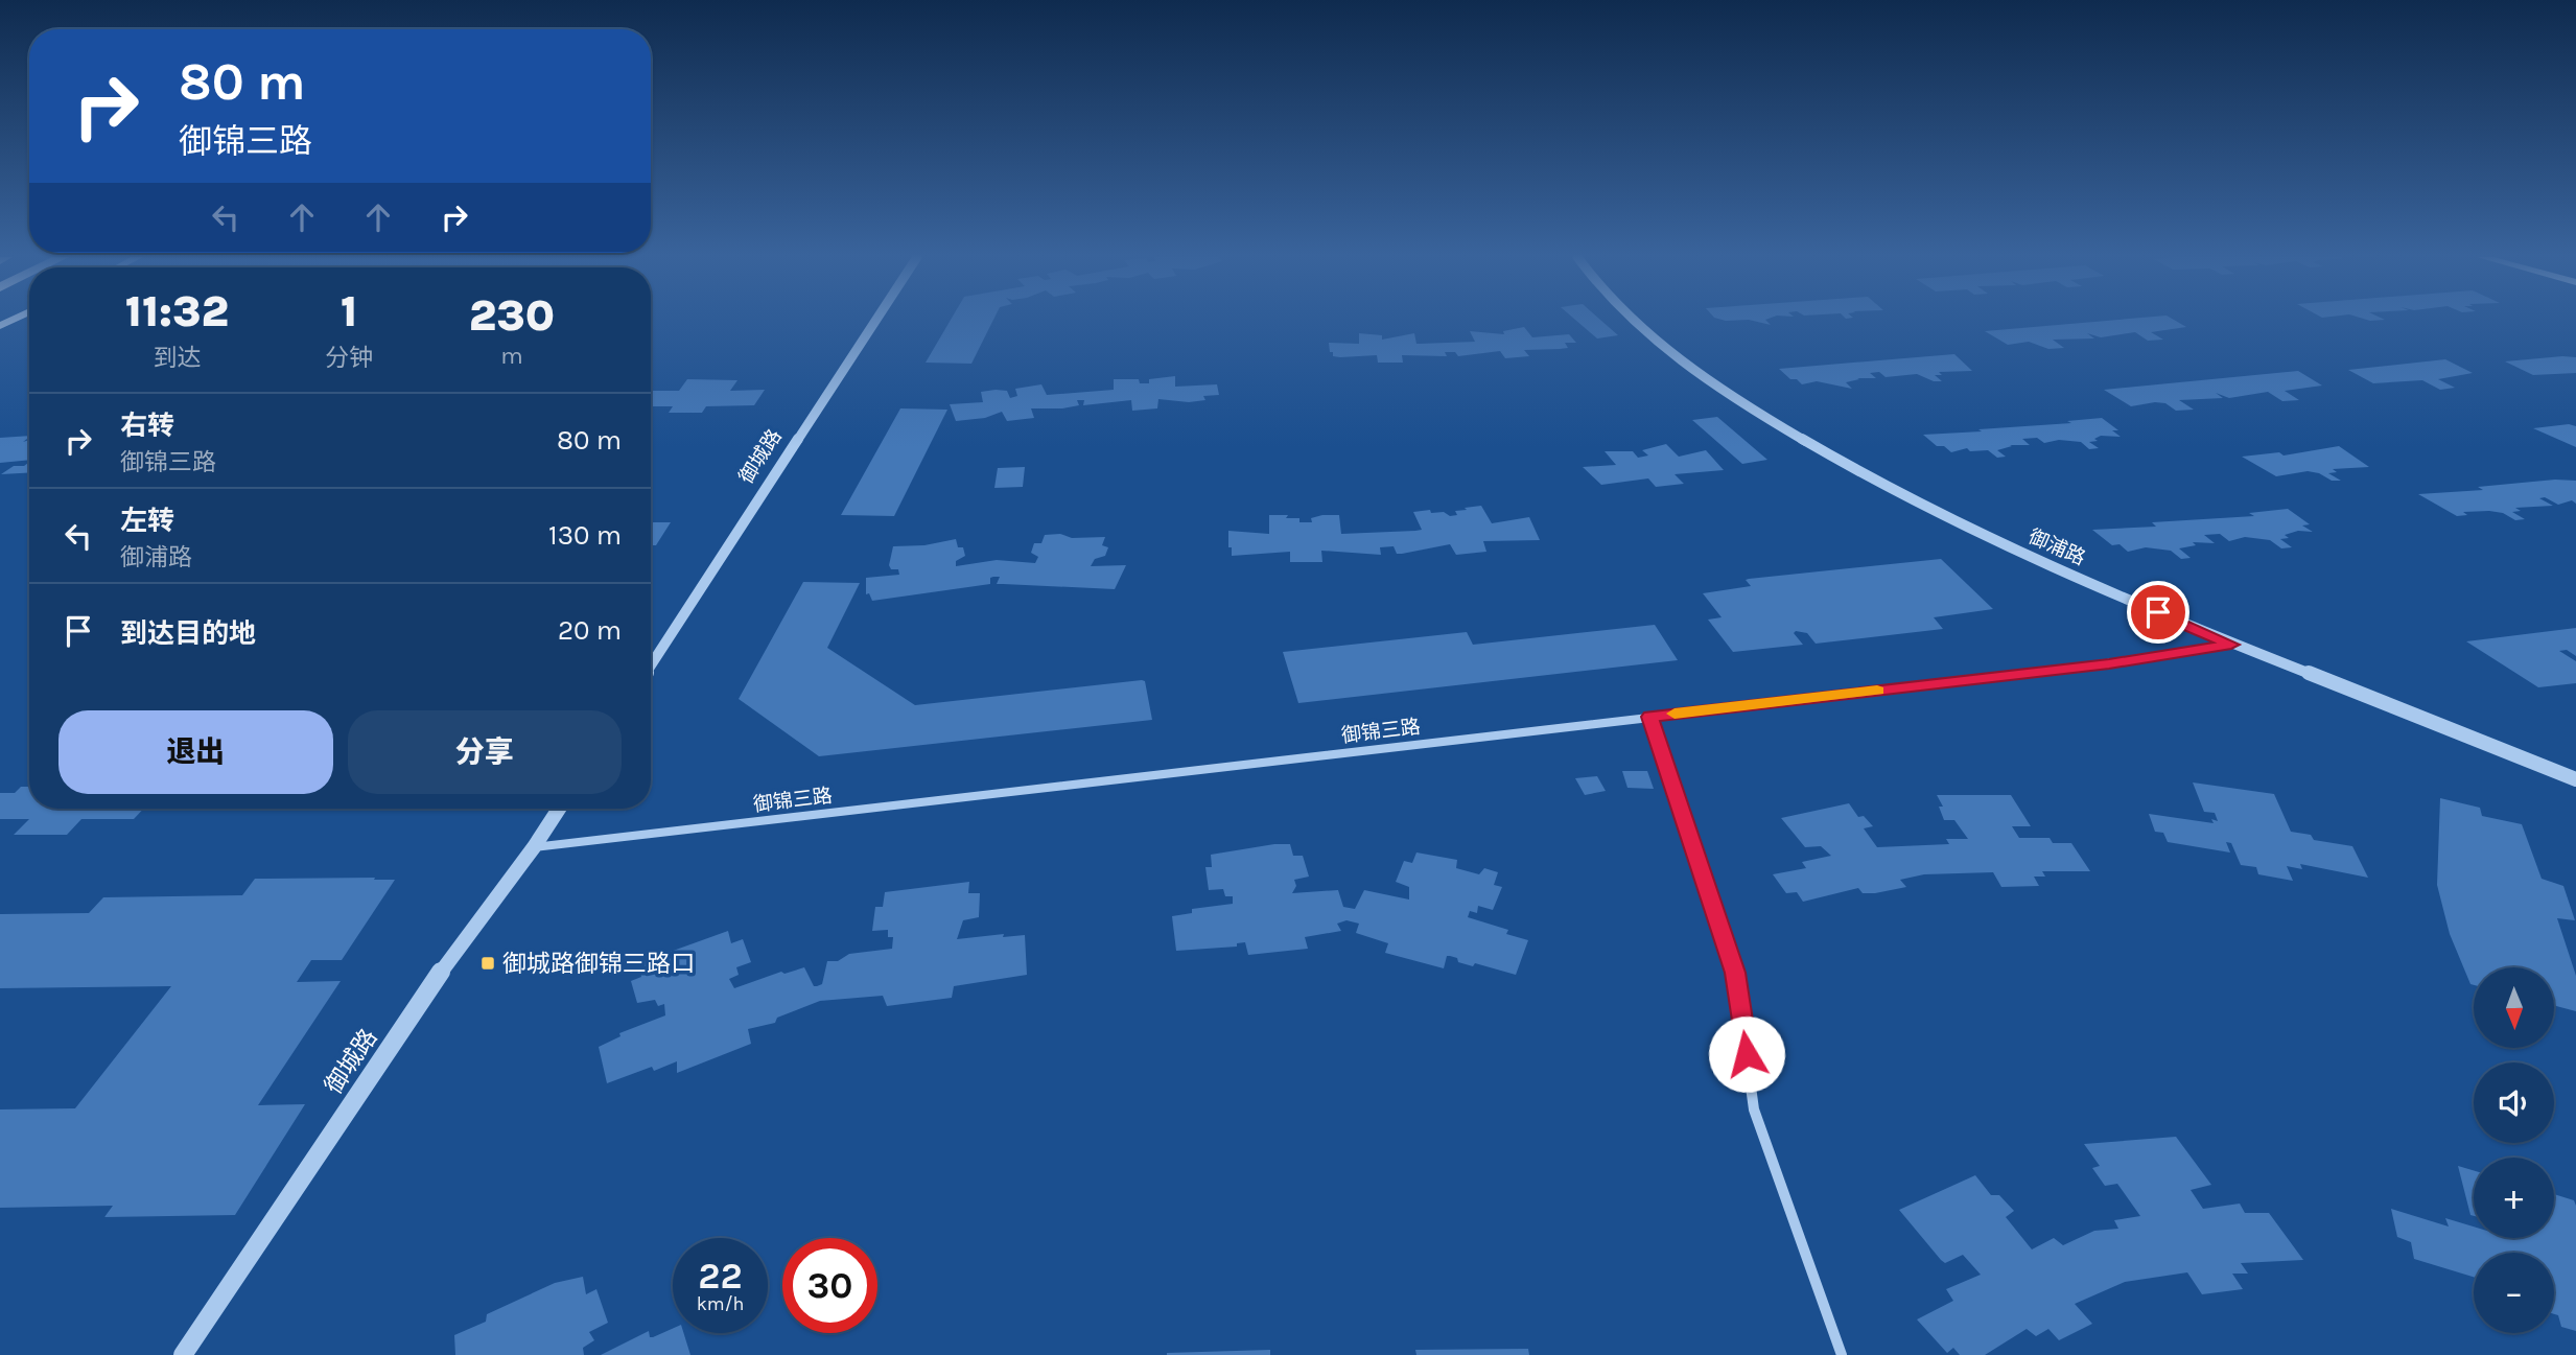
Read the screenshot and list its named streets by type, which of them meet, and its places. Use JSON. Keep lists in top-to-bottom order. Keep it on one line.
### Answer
{"streets":{"street":["御城路","御浦路","御锦三路"]},"crossings":[["御城路","御锦三路"],["御浦路","御锦三路"]],"places":{"transit":["御城路御锦三路口"]},"north":"bottom","page":{"turn":["80 m","御锦三路"],"eta":["11:32","到达","1","分钟","230","m"],"list":[{"name":"右转","note":"御锦三路","value":"80 m"},{"name":"左转","note":"御浦路","value":"130 m"},{"name":"到达目的地","value":"20 m"}],"buttons":["退出","分享"],"map_buttons":["+","−"],"speed":"22 km/h","limit":"30"}}
